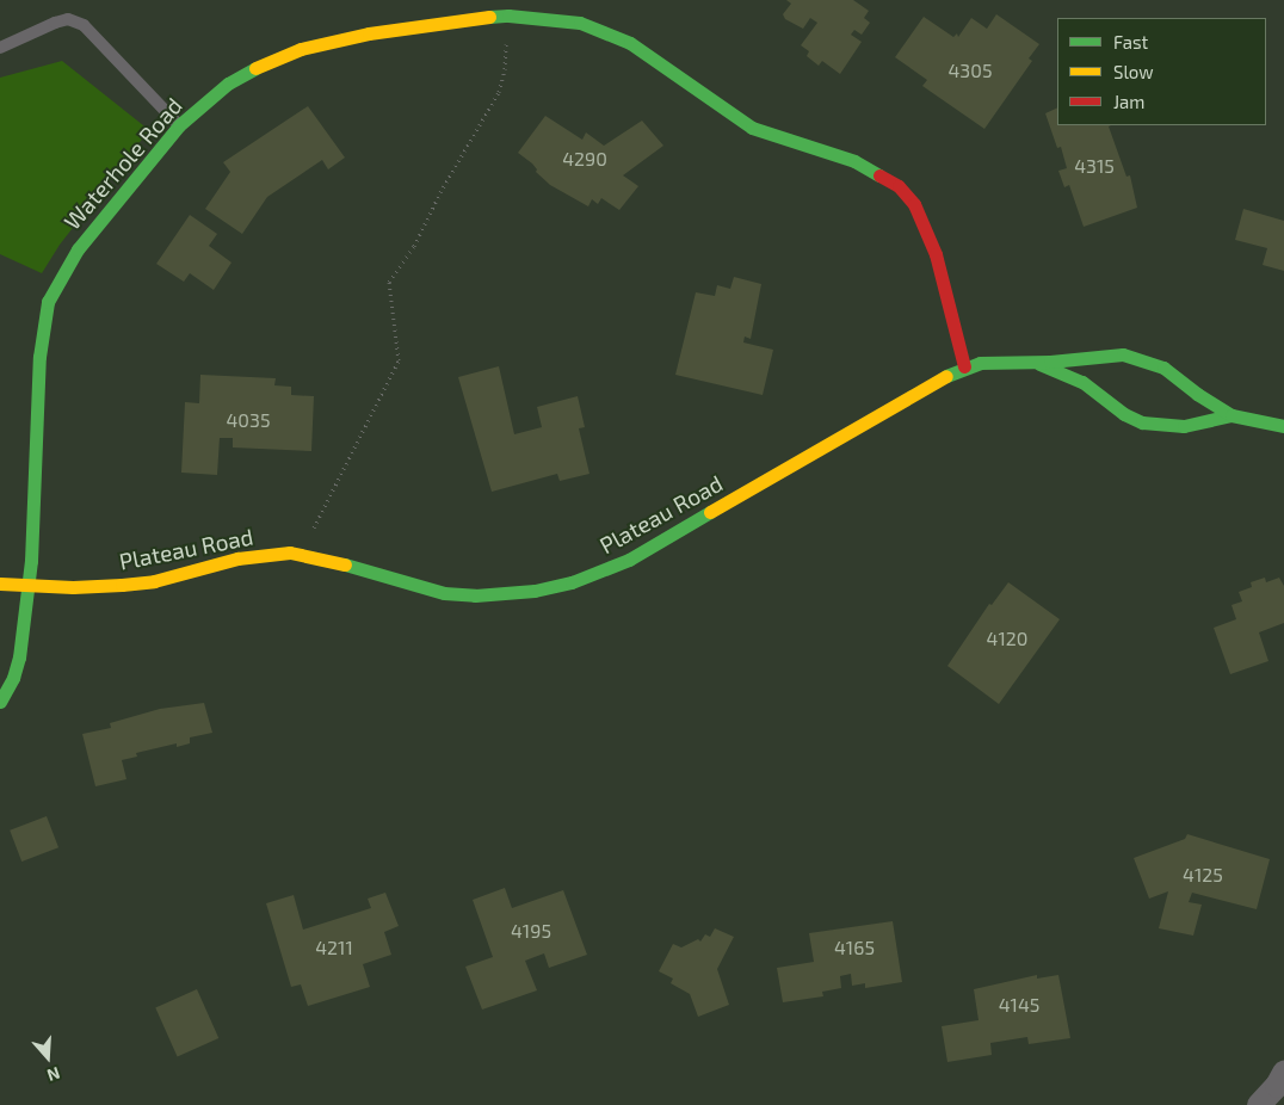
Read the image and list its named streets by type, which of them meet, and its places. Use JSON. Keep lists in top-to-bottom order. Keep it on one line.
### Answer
{"streets":{"street":["Waterhole Road","Plateau Road"]},"crossings":[["Waterhole Road","Plateau Road"]],"house_numbers":["4305","4290","4315","4035","4120","4125","4195","4211","4165","4145"],"legend":["Fast","Slow","Jam"],"north":"bottom"}
